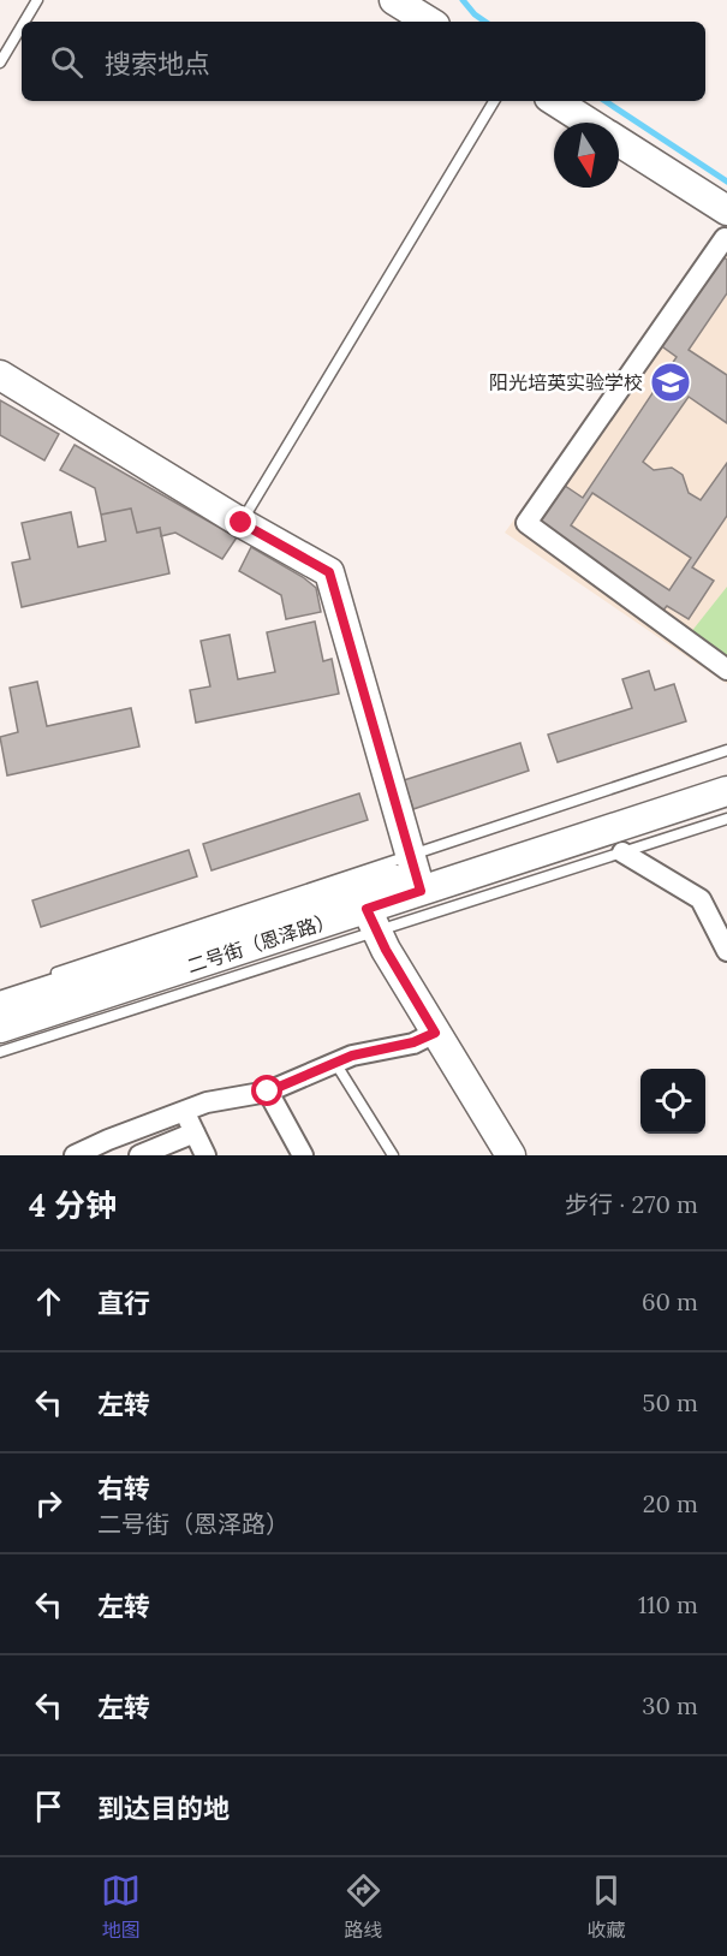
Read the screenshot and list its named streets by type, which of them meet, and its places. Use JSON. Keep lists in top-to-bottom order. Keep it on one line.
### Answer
{"streets":{"main road":["二号街（恩泽路）"]},"places":{"school or university":["阳光培英实验学校"]},"north":"bottom","page":{"search":"搜索地点","heading":["4 分钟","步行 · 270 m"],"list":[["直行","60 m"],["左转","50 m"],["右转","二号街（恩泽路）","20 m"],["左转","110 m"],["左转","30 m"],"到达目的地"],"nav":["地图","路线","收藏"]}}
